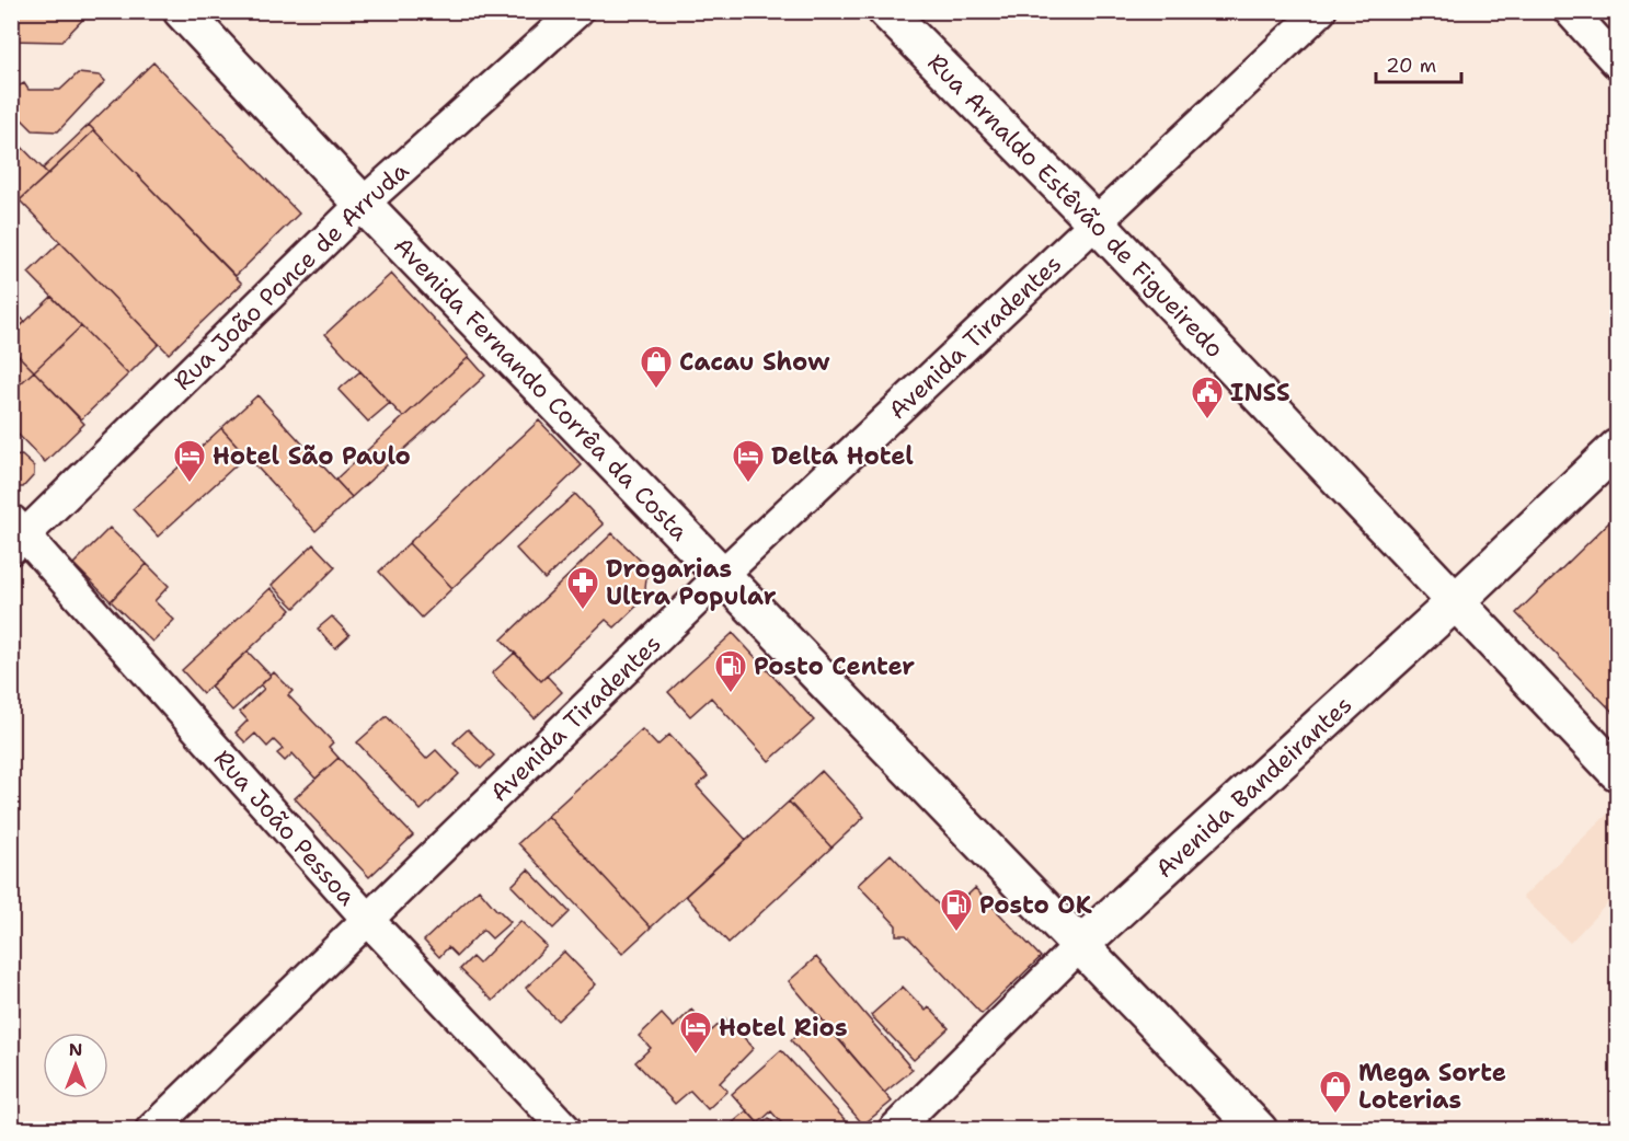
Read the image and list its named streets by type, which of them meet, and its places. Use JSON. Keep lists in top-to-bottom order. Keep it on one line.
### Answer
{"streets":{"main road":["Rua Arnaldo Estêvão de Figueiredo","Avenida Fernando Corrêa da Costa","Avenida Bandeirantes"],"street":["Rua João Ponce de Arruda","Avenida Tiradentes","Rua João Pessoa"]},"crossings":[["Rua Arnaldo Estêvão de Figueiredo","Avenida Tiradentes"],["Rua Arnaldo Estêvão de Figueiredo","Avenida Bandeirantes"],["Rua João Ponce de Arruda","Avenida Fernando Corrêa da Costa"],["Rua João Ponce de Arruda","Rua João Pessoa"],["Avenida Tiradentes","Avenida Fernando Corrêa da Costa"],["Avenida Tiradentes","Rua João Pessoa"],["Avenida Fernando Corrêa da Costa","Avenida Bandeirantes"]],"places":{"shop":["Cacau Show","Mega Sorte Loterias"],"public building":["INSS"],"hotel":["Hotel São Paulo","Delta Hotel","Hotel Rios"],"pharmacy":["Drogarias Ultra Popular"],"fuel station":["Posto Center","Posto OK"]},"scale_bar":"20 m","north":"top"}
